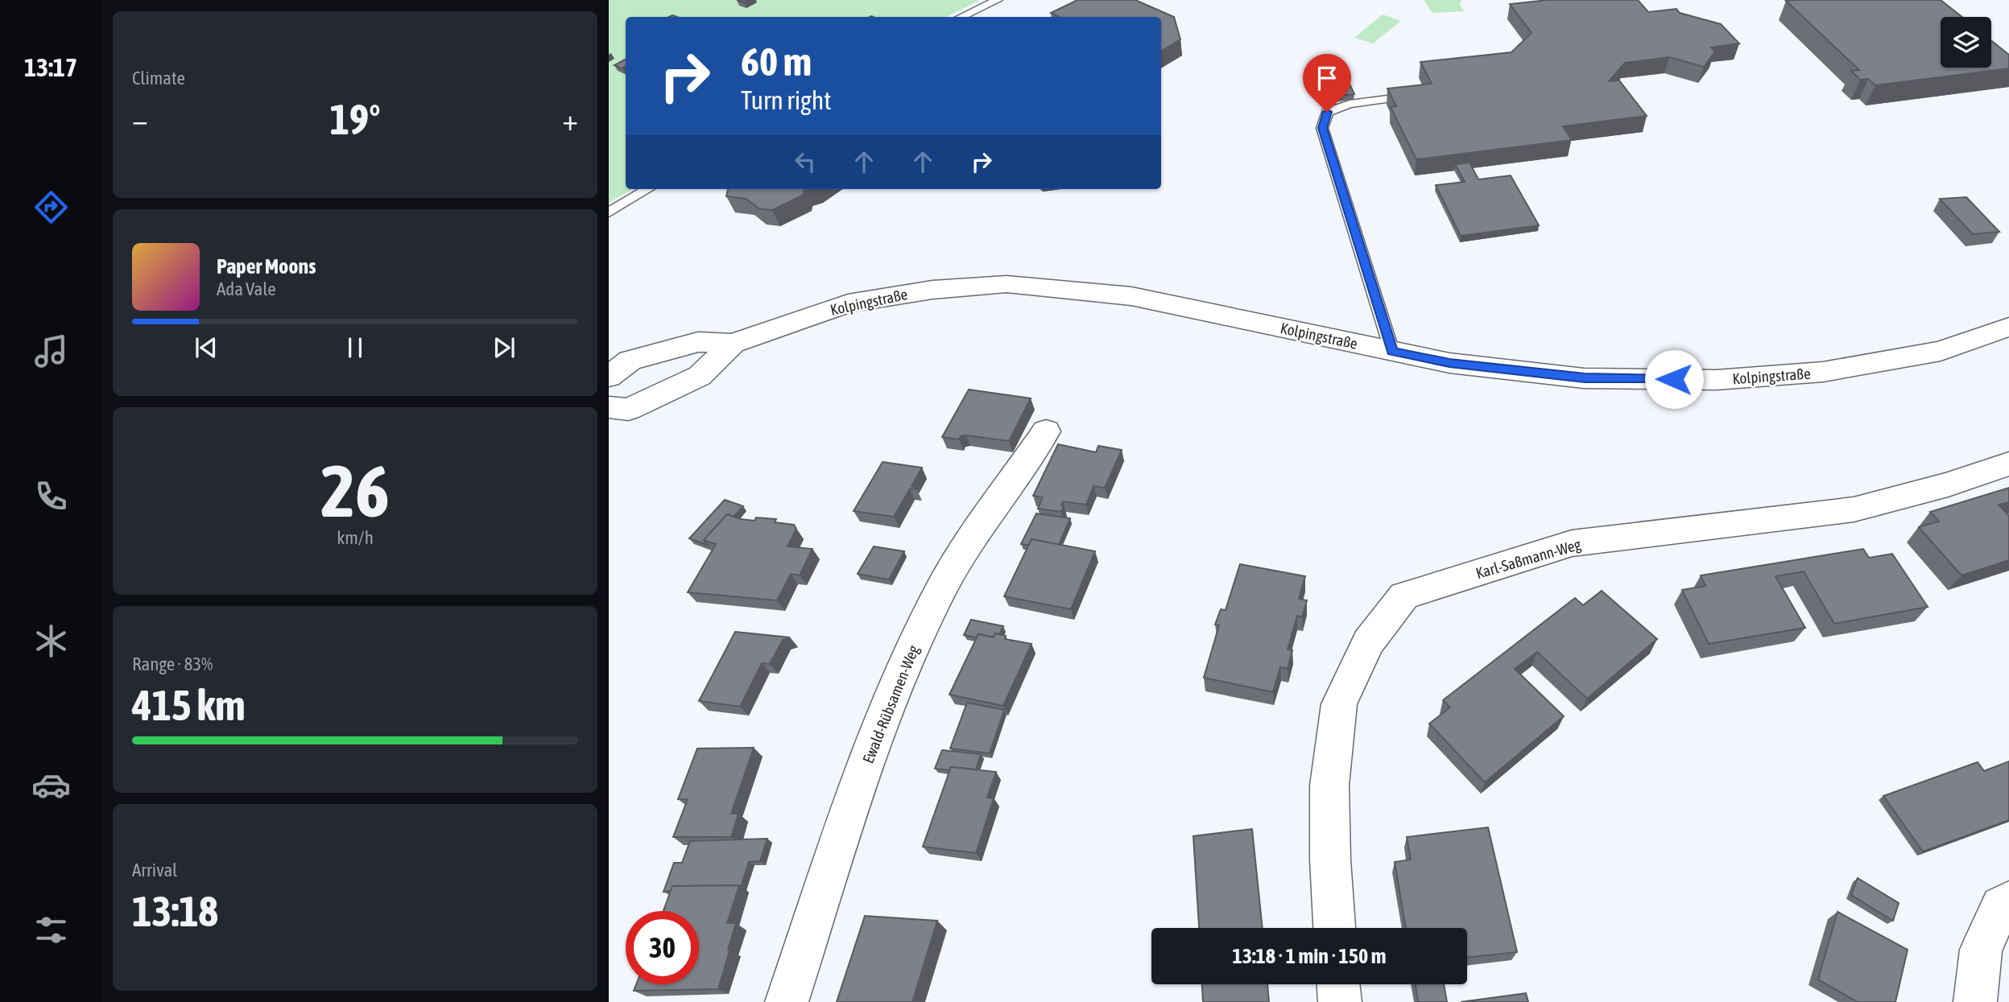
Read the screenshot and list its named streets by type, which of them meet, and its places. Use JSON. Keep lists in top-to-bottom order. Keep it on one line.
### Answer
{"streets":{"street":["Kolpingstraße","Karl-Saßmann-Weg","Ewald-Rübsamen-Weg"]},"page":{"tabs":"13:17","tile":["Climate",["26","km/h"],["Range · 83%","415 km"],["Arrival","13:18"]],"turn":["60 m","Turn right"],"heat":["−","19°","+"],"song":["Paper Moons","Ada Vale"],"limit":"30","trip":"13:18 · 1 min · 150 m"}}
